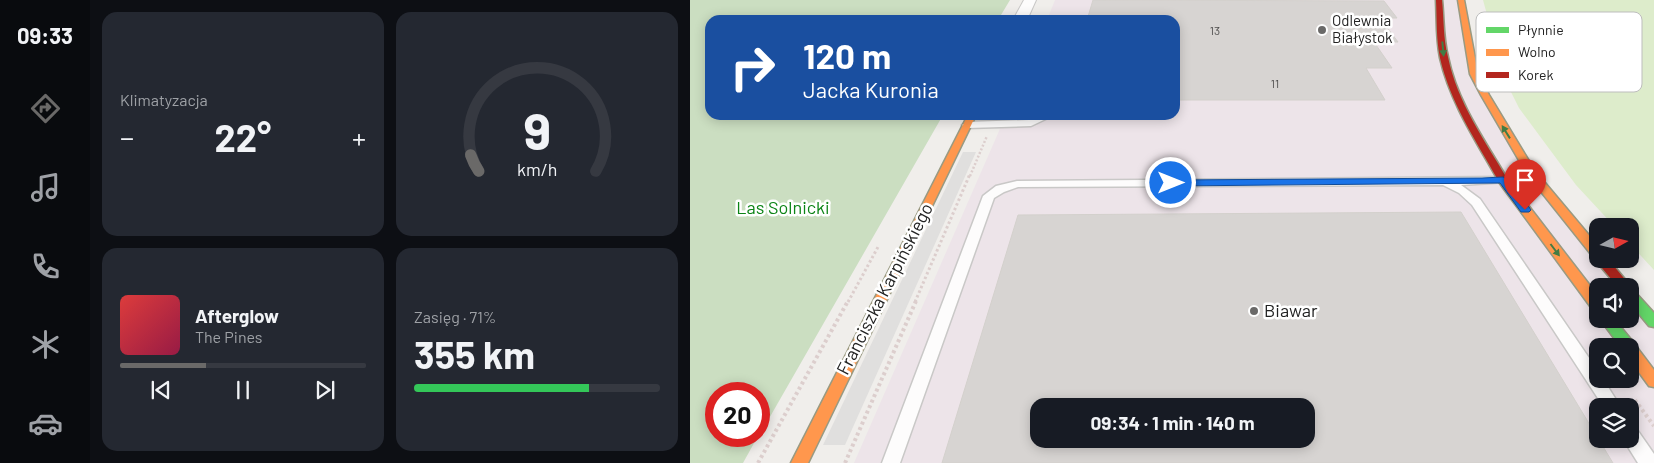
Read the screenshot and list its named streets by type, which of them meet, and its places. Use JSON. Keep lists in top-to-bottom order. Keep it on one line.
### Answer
{"streets":{"main road":["Franciszka Karpińskiego"]},"parks":["Las Solnicki"],"places":["Odlewnia Białystok","Biawar"],"house_numbers":["13","11"],"legend":["Płynnie","Wolno","Korek"],"north":"right","page":{"tabs":"09:33","tile":["Klimatyzacja",["Zasięg · 71%","355 km"]],"turn":["120 m","Jacka Kuronia"],"heat":["−","22°","+"],"song":["Afterglow","The Pines"],"limit":"20","trip":"09:34 · 1 min · 140 m","gauge":["9","km/h"]}}
